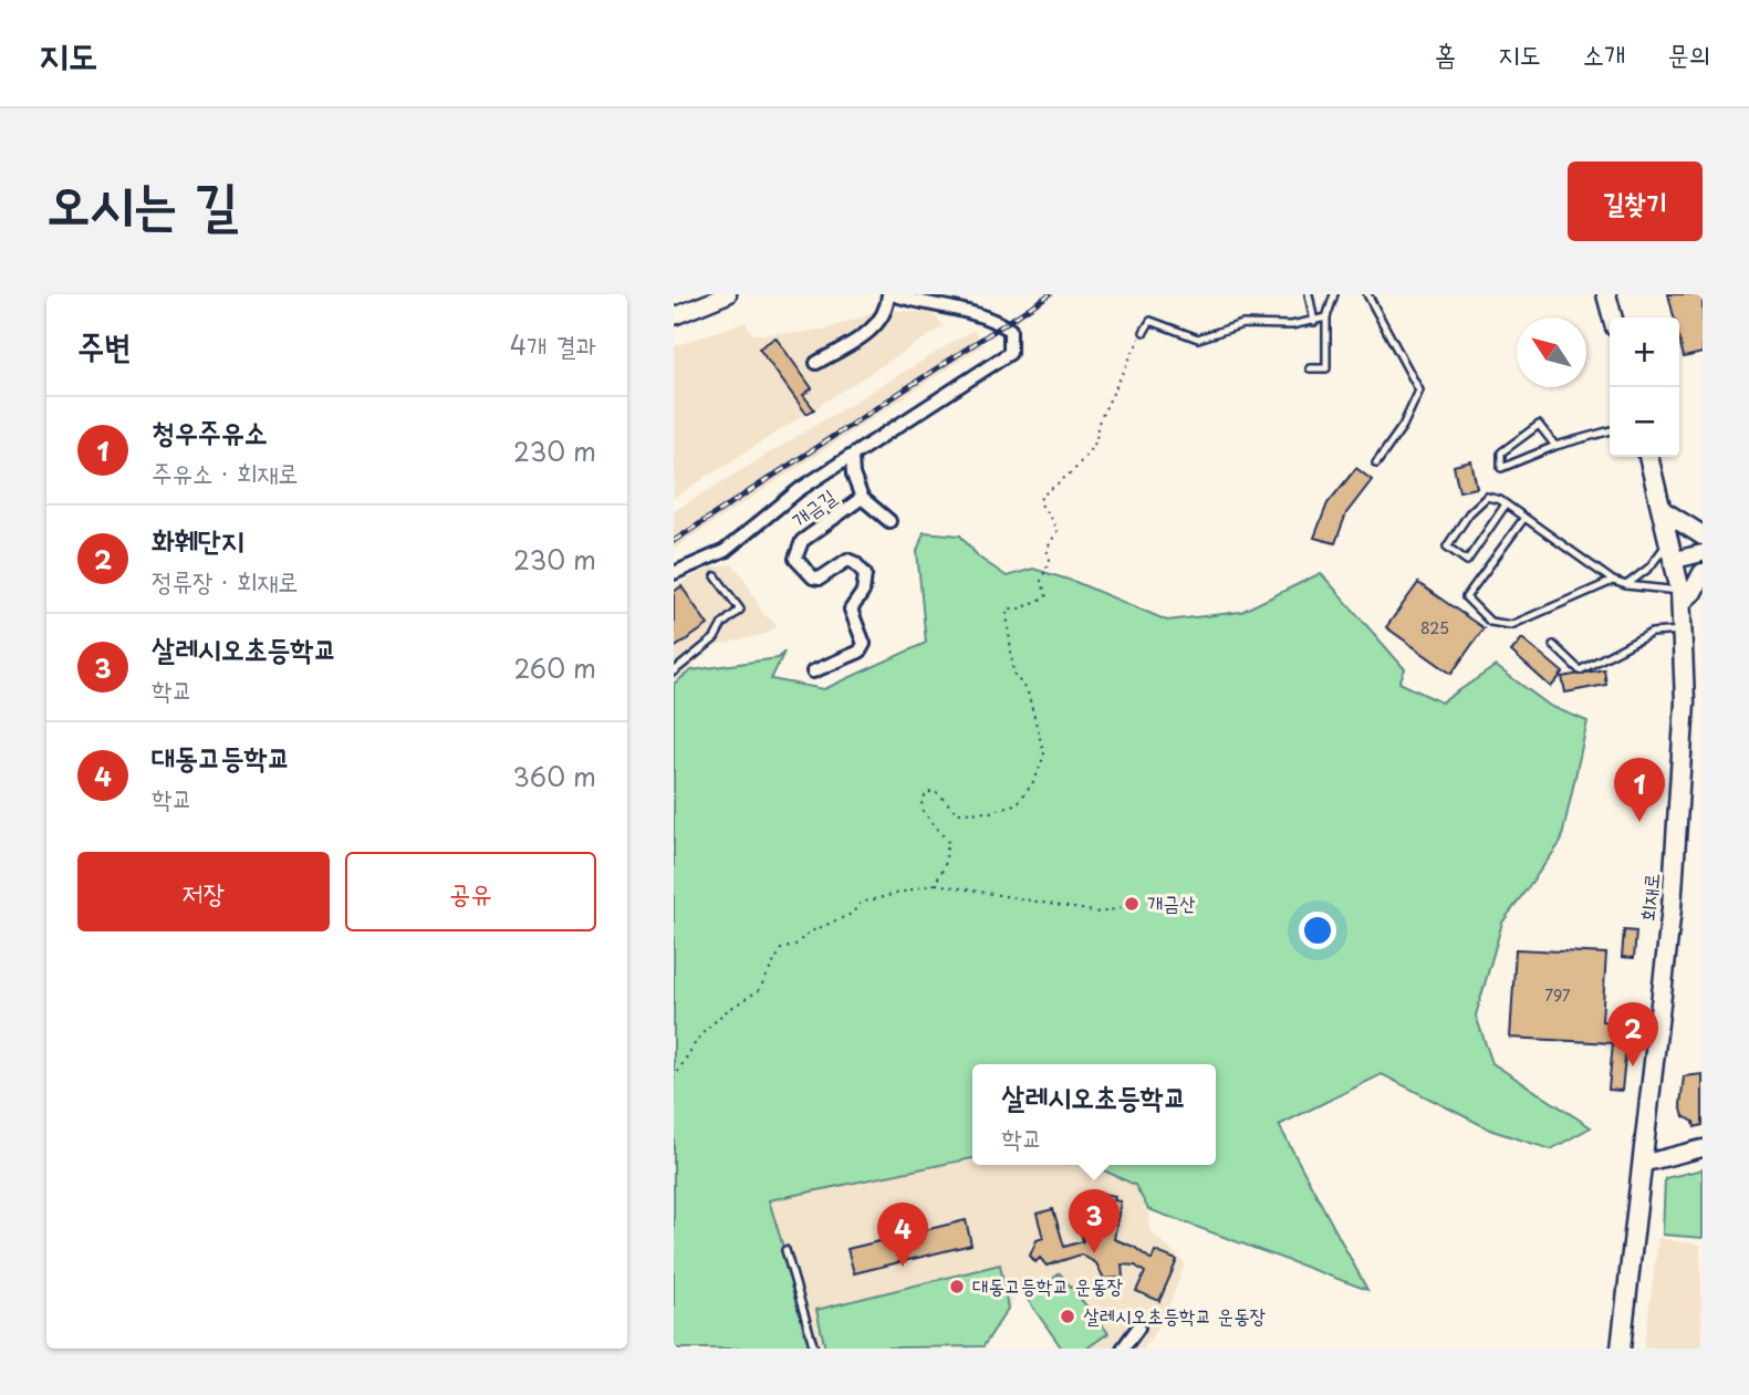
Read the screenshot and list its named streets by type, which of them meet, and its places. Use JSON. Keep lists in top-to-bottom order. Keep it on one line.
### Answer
{"streets":{"main road":["회재로"],"street":["개금길"]},"places":["개금산","대동고등학교 운동장","살레시오초등학교 운동장"],"house_numbers":["825","797"],"north":"top left","page":{"header":"지도","nav":["홈","지도","소개","문의"],"title":"오시는 길","buttons":["길찾기",["저장","공유"]],"heading":["주변","4개 결과"],"map_buttons":["+","−"],"list":[{"mark":"1","name":"청우주유소","note":"주유소 · 회재로","value":"230 m"},{"mark":"2","name":"화훼단지","note":"정류장 · 회재로","value":"230 m"},{"mark":"3","name":"살레시오초등학교","note":"학교","value":"260 m"},{"mark":"4","name":"대동고등학교","note":"학교","value":"360 m"}],"pins":["1","2","3","4"],"popup":["살레시오초등학교","학교"]}}
